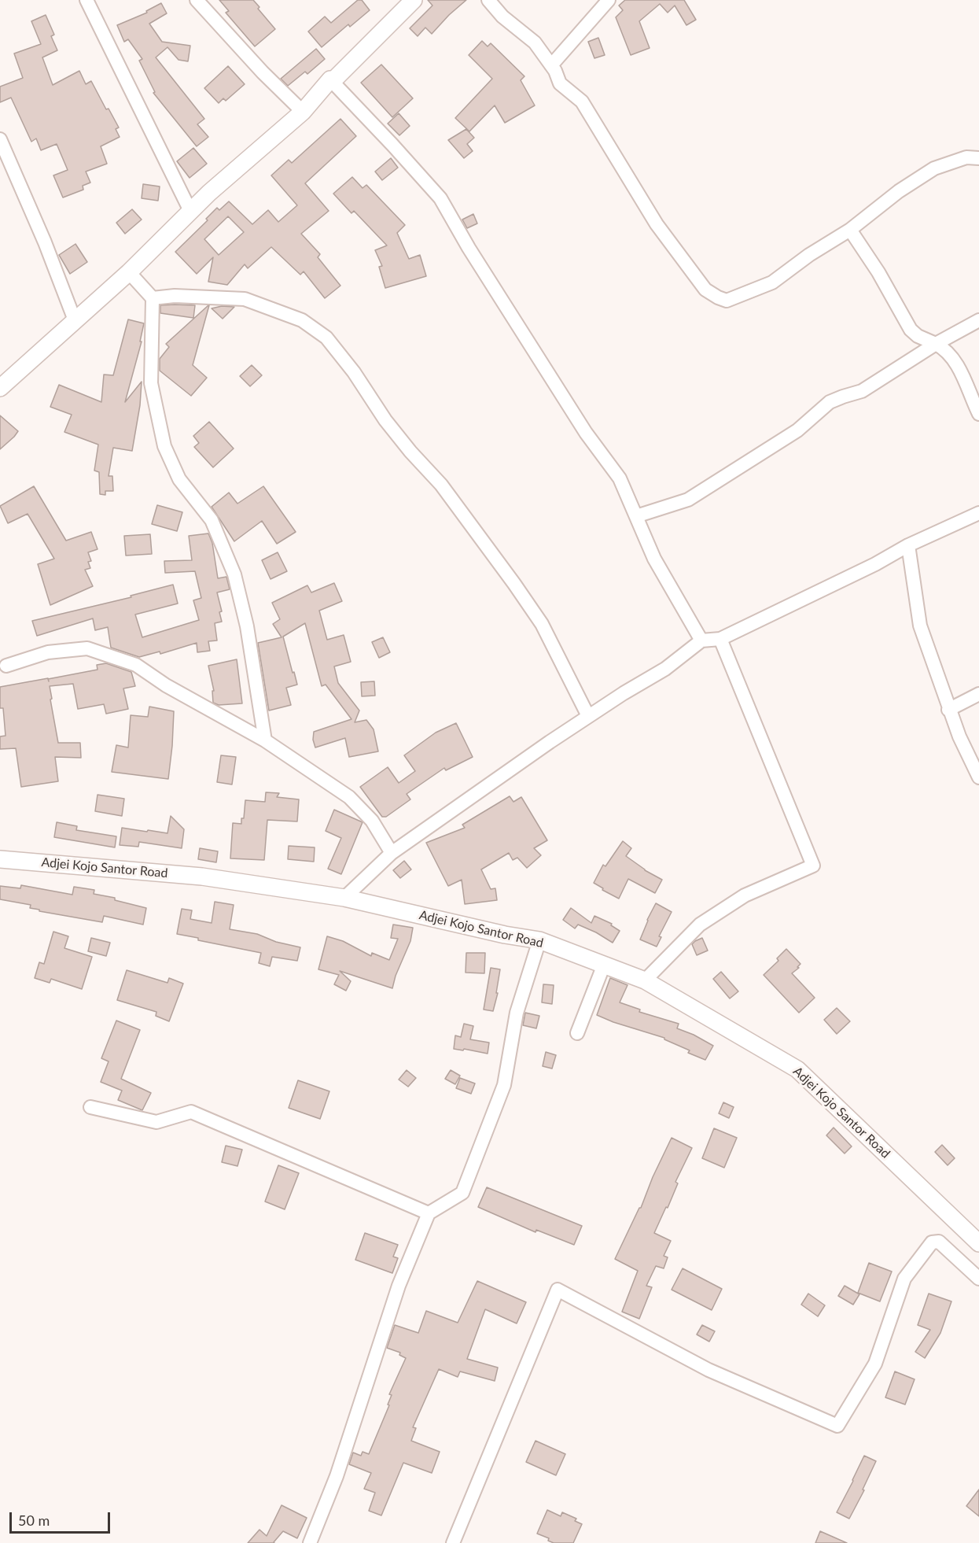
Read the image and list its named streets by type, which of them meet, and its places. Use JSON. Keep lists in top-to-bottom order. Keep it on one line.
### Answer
{"streets":{"street":["Adjei Kojo Santor Road"]},"scale_bar":"50 m"}
